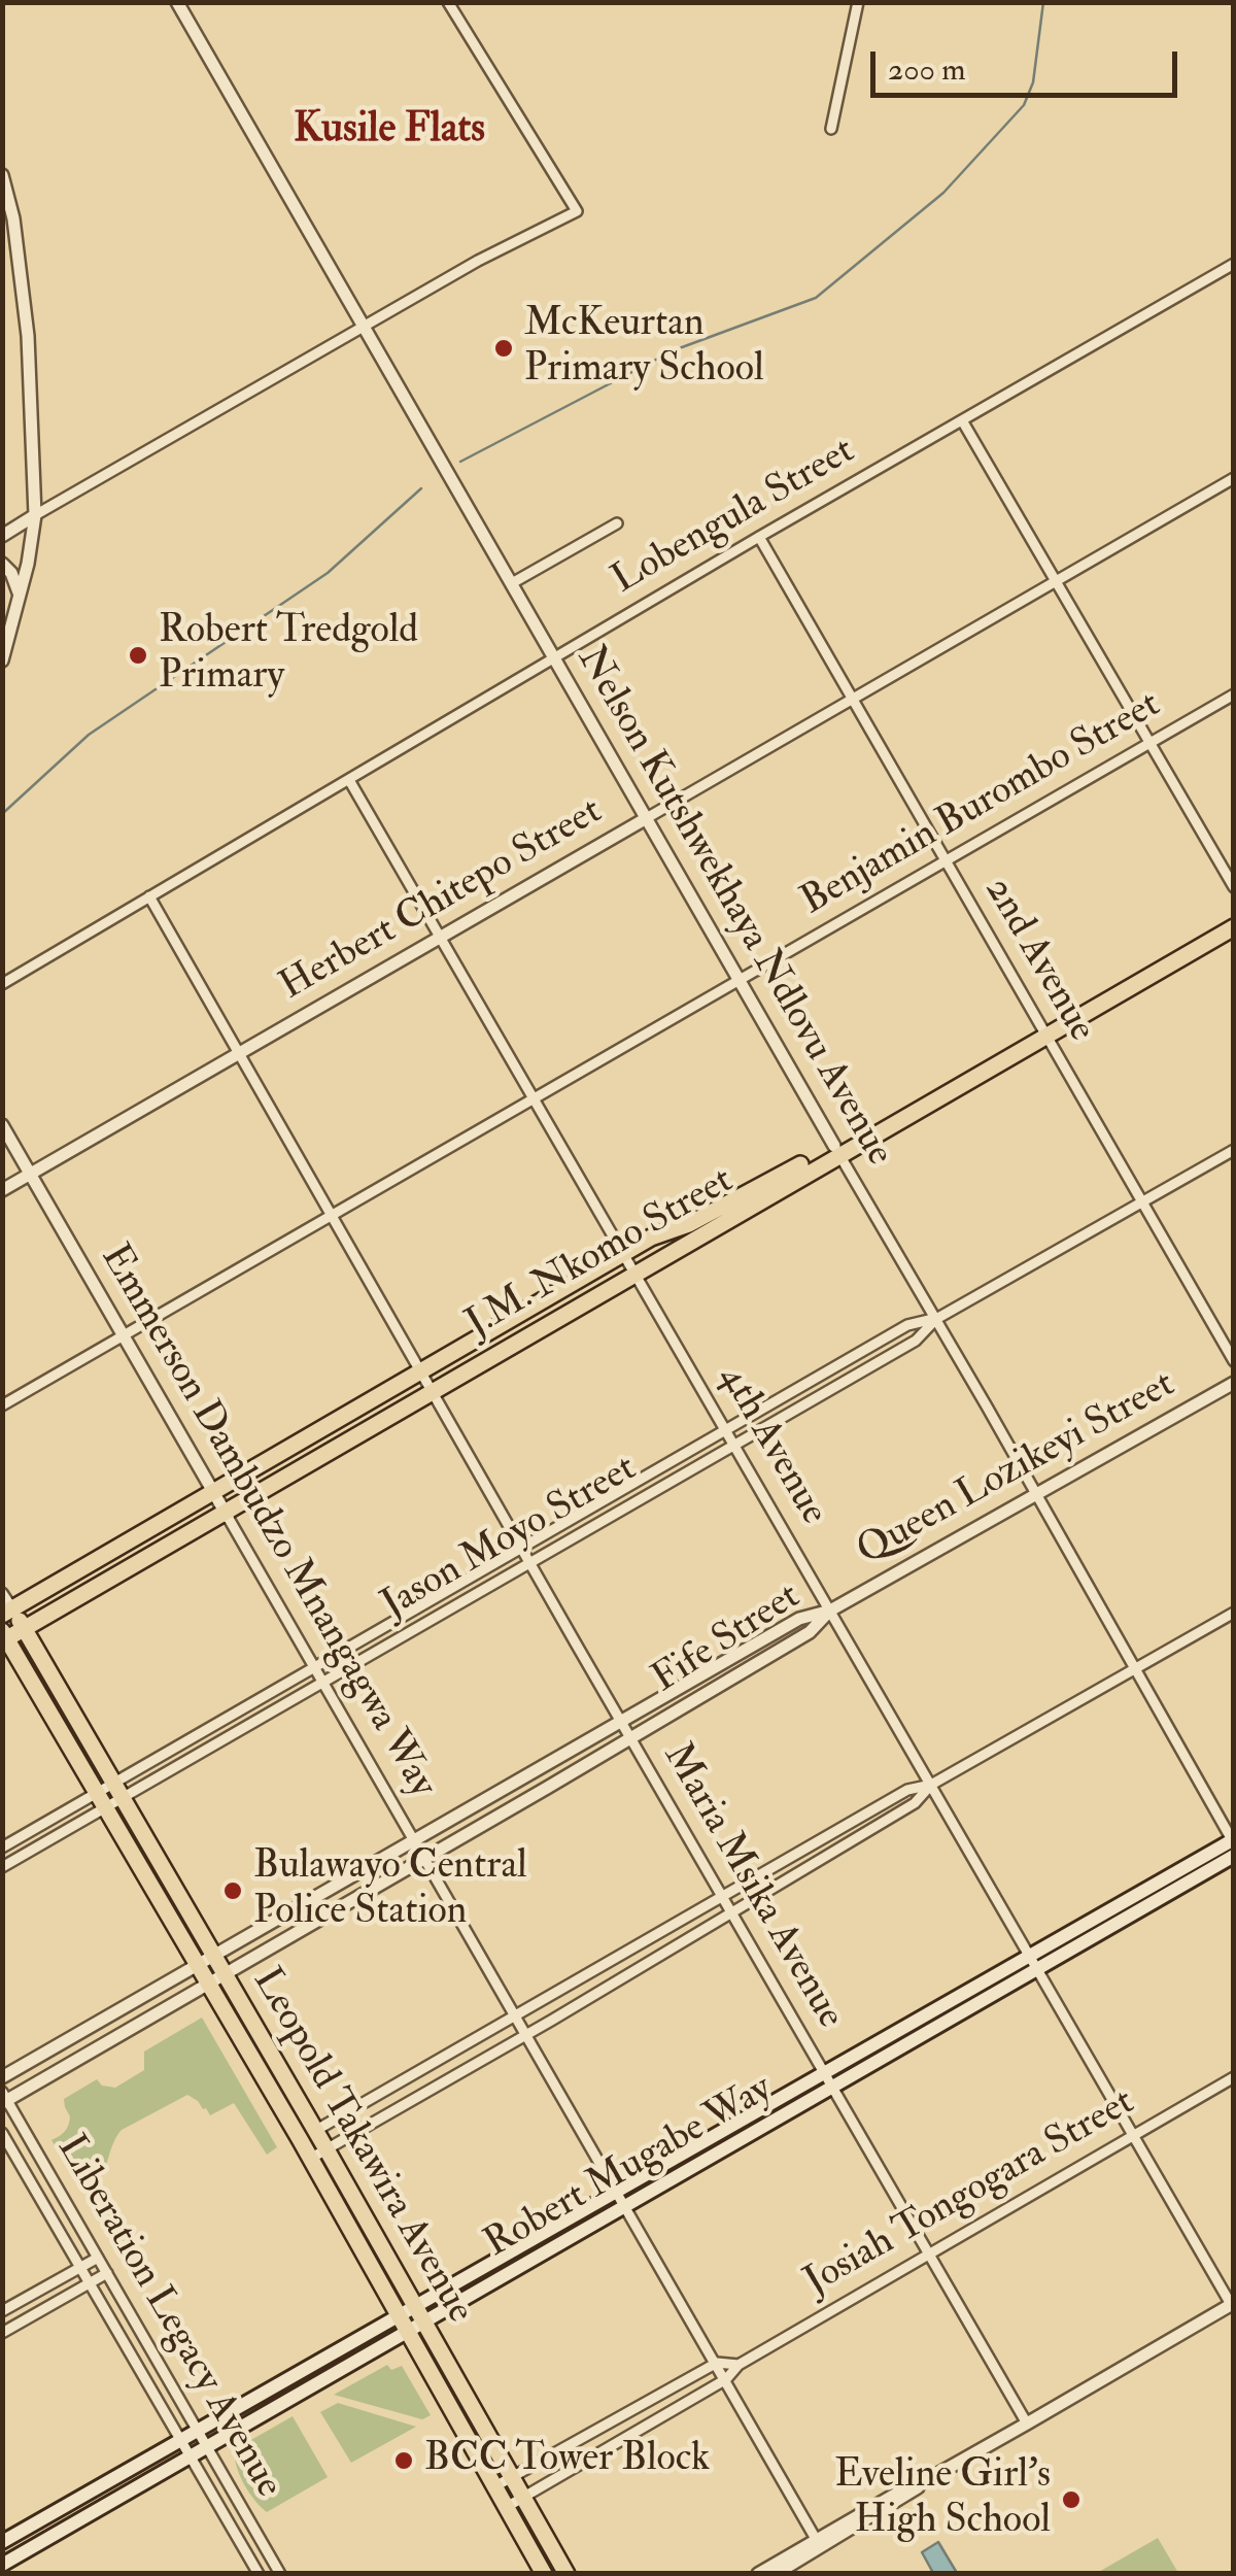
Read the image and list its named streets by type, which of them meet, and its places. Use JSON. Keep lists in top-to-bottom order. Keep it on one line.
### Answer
{"streets":{"highway":["J.M. Nkomo Street","Leopold Takawira Avenue"],"main road":["Robert Mugabe Way"],"street":["Lobengula Street","Benjamin Burombo Street","Herbert Chitepo Street","Nelson Kutshwekhaya Ndlovu Avenue","2nd Avenue","4th Avenue","Queen Lozikeyi Street","Emmerson Dambudzo Mnangagwa Way","Jason Moyo Street","Fife Street","Maria Msika Avenue","Josiah Tongogara Street","Liberation Legacy Avenue"]},"crossings":[["Lobengula Street","Nelson Kutshwekhaya Ndlovu Avenue"],["Lobengula Street","2nd Avenue"],["Lobengula Street","4th Avenue"],["Lobengula Street","Maria Msika Avenue"],["Benjamin Burombo Street","Nelson Kutshwekhaya Ndlovu Avenue"],["Benjamin Burombo Street","2nd Avenue"],["Benjamin Burombo Street","4th Avenue"],["Benjamin Burombo Street","Emmerson Dambudzo Mnangagwa Way"],["Benjamin Burombo Street","Maria Msika Avenue"],["Herbert Chitepo Street","Nelson Kutshwekhaya Ndlovu Avenue"],["Herbert Chitepo Street","2nd Avenue"],["Herbert Chitepo Street","4th Avenue"],["Herbert Chitepo Street","Emmerson Dambudzo Mnangagwa Way"],["Herbert Chitepo Street","Maria Msika Avenue"],["Nelson Kutshwekhaya Ndlovu Avenue","J.M. Nkomo Street"],["Nelson Kutshwekhaya Ndlovu Avenue","Queen Lozikeyi Street"],["Nelson Kutshwekhaya Ndlovu Avenue","Jason Moyo Street"],["Nelson Kutshwekhaya Ndlovu Avenue","Robert Mugabe Way"],["2nd Avenue","J.M. Nkomo Street"],["2nd Avenue","Jason Moyo Street"],["J.M. Nkomo Street","4th Avenue"],["J.M. Nkomo Street","Emmerson Dambudzo Mnangagwa Way"],["J.M. Nkomo Street","Maria Msika Avenue"],["J.M. Nkomo Street","Leopold Takawira Avenue"],["4th Avenue","Queen Lozikeyi Street"],["4th Avenue","Jason Moyo Street"],["4th Avenue","Fife Street"],["4th Avenue","Robert Mugabe Way"],["4th Avenue","Josiah Tongogara Street"],["Queen Lozikeyi Street","Fife Street"],["Emmerson Dambudzo Mnangagwa Way","Jason Moyo Street"],["Emmerson Dambudzo Mnangagwa Way","Fife Street"],["Emmerson Dambudzo Mnangagwa Way","Robert Mugabe Way"],["Emmerson Dambudzo Mnangagwa Way","Josiah Tongogara Street"],["Jason Moyo Street","Maria Msika Avenue"],["Jason Moyo Street","Leopold Takawira Avenue"],["Fife Street","Maria Msika Avenue"],["Fife Street","Leopold Takawira Avenue"],["Fife Street","Liberation Legacy Avenue"],["Maria Msika Avenue","Robert Mugabe Way"],["Maria Msika Avenue","Josiah Tongogara Street"],["Leopold Takawira Avenue","Robert Mugabe Way"],["Leopold Takawira Avenue","Josiah Tongogara Street"],["Robert Mugabe Way","Liberation Legacy Avenue"]],"districts":["Kusile Flats"],"places":["McKeurtan Primary School","Robert Tredgold Primary","Bulawayo Central Police Station","BCC Tower Block","Eveline Girl's High School"],"scale_bar":"200 m"}
